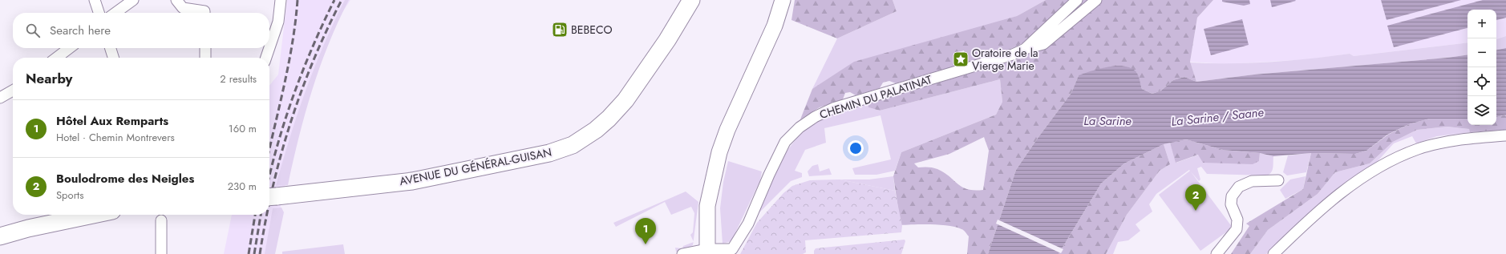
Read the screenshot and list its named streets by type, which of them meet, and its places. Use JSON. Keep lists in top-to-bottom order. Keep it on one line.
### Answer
{"streets":{"main road":["AVENUE DU GÉNÉRAL-GUISAN"],"street":["CHEMIN DU PALATINAT"]},"water":["La Sarine / Saane","La Sarine"],"places":{"fuel station":["BEBECO"],"place":["Oratoire de la Vierge Marie"]},"page":{"map_buttons":["+","−"],"search":"Search here","heading":["Nearby","2 results"],"list":[{"mark":"1","name":"Hôtel Aux Remparts","note":"Hotel · Chemin Montrevers","value":"160 m"},{"mark":"2","name":"Boulodrome des Neigles","note":"Sports","value":"230 m"}],"pins":["2","1"]}}
